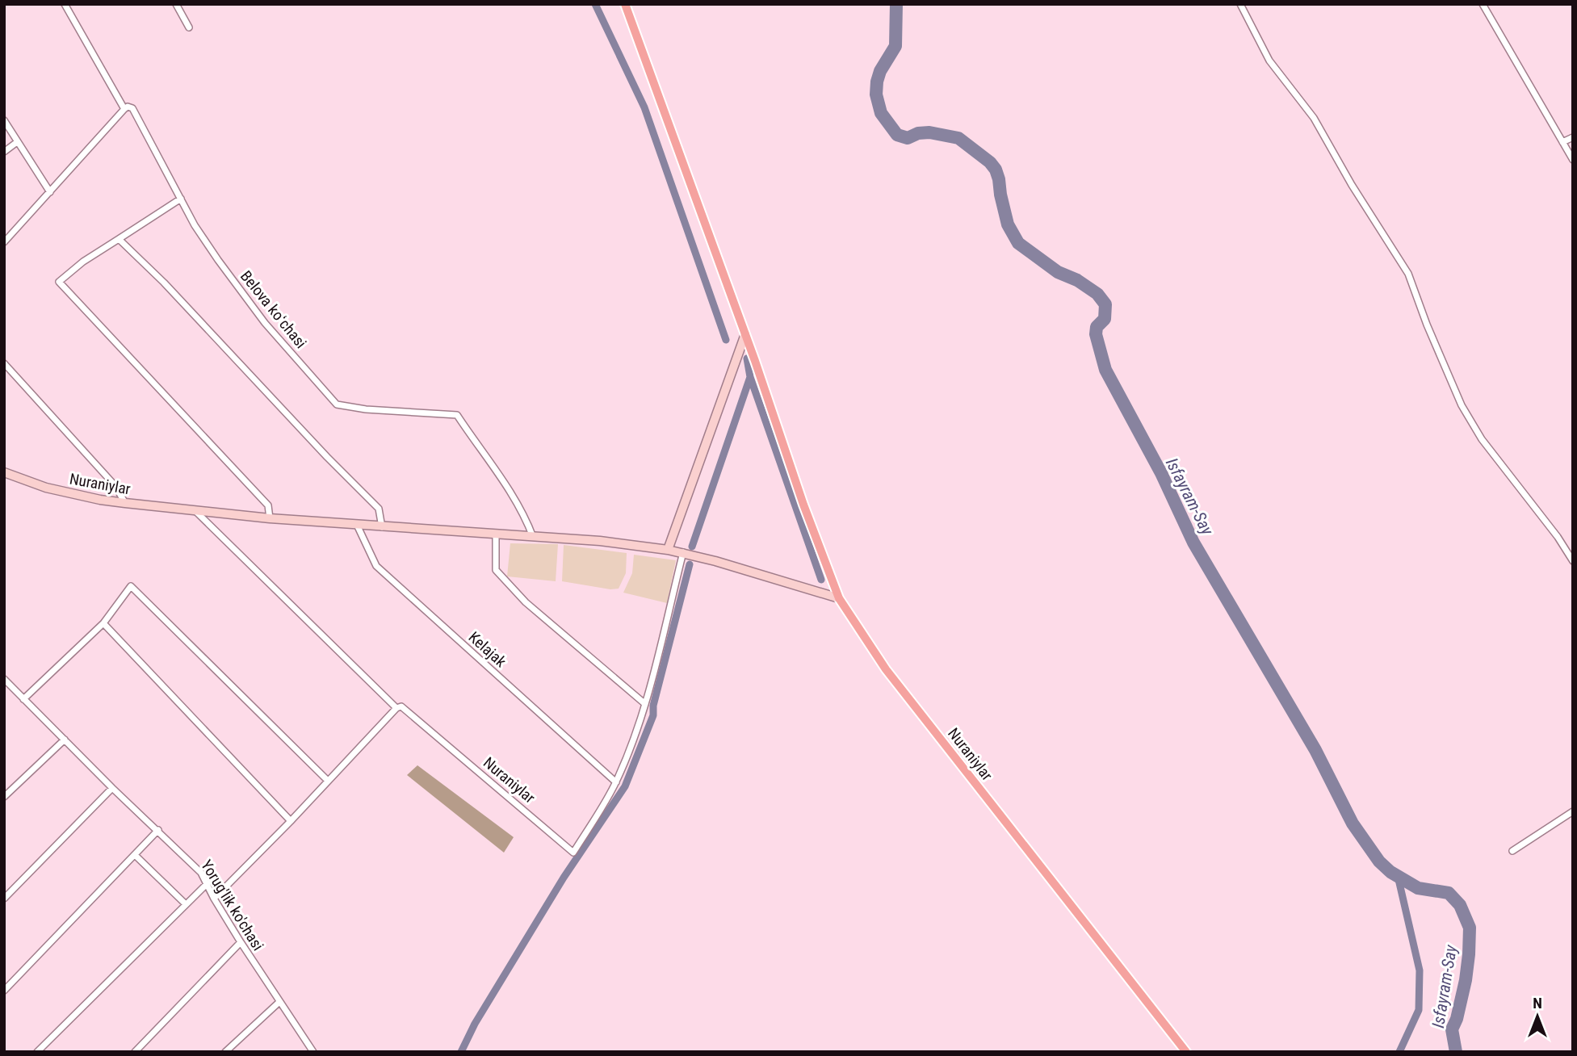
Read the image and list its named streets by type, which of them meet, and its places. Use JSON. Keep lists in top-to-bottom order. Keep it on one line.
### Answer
{"streets":{"main road":["Nuraniylar"],"street":["Belova koʻchasi","Kelajak","Yorug'lik ko'chasi"]},"crossings":[["Belova koʻchasi","Nuraniylar"],["Nuraniylar","Kelajak"]],"water":["Isfayram-Say"],"north":"top"}
